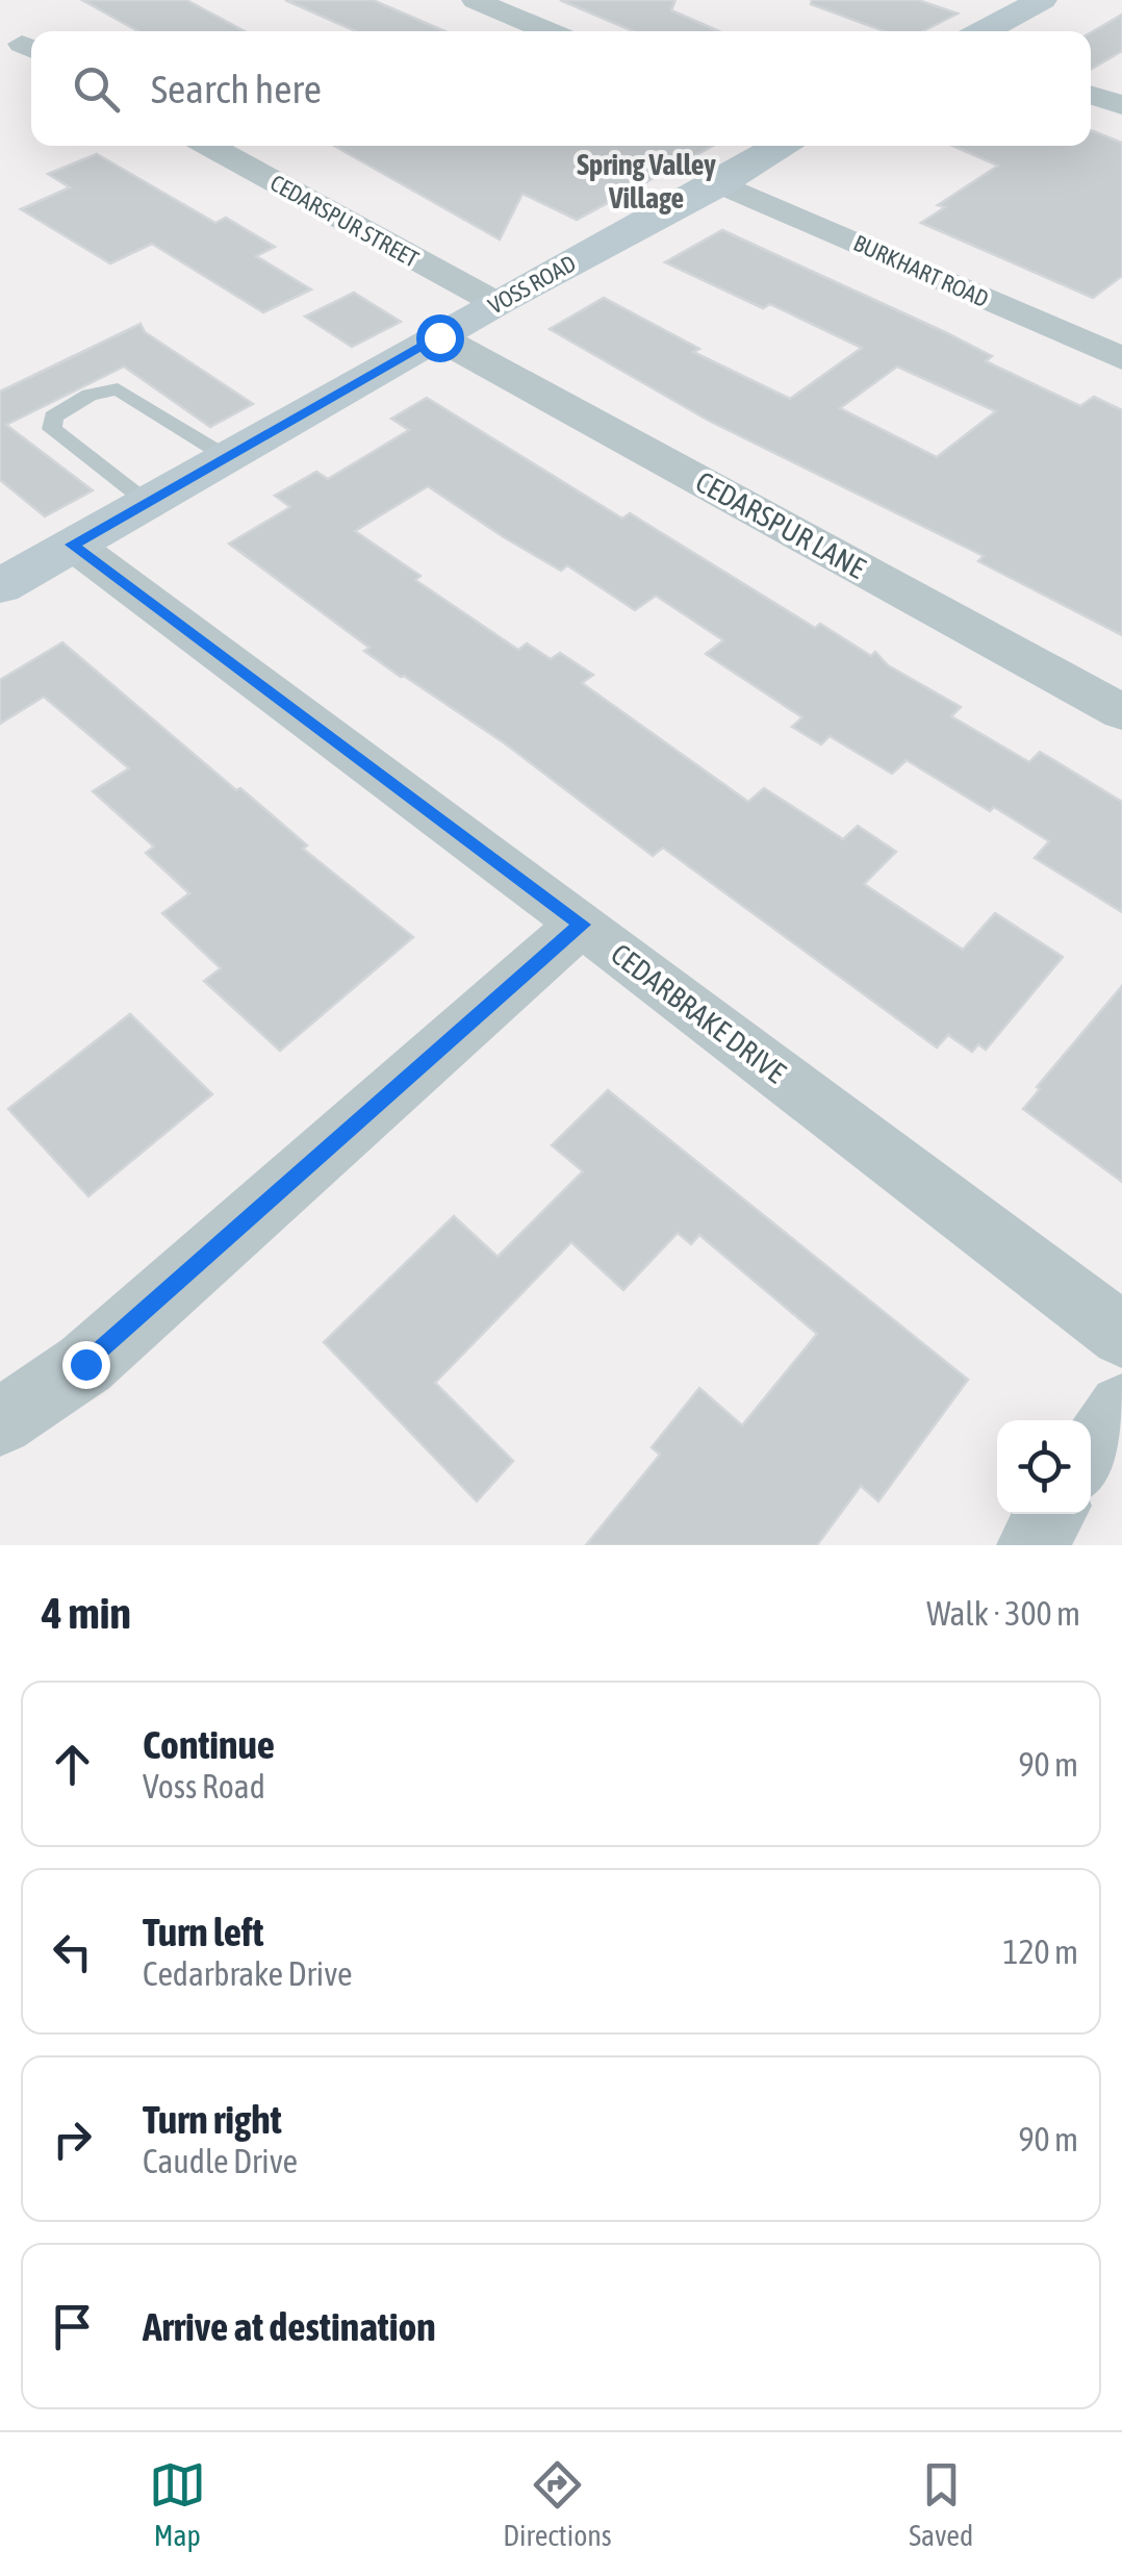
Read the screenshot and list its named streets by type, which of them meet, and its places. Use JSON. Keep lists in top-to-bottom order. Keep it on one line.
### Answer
{"streets":{"street":["CEDARSPUR STREET","BURKHART ROAD","VOSS ROAD","CEDARSPUR LANE","CEDARBRAKE DRIVE"]},"crossings":[["CEDARSPUR STREET","VOSS ROAD"],["BURKHART ROAD","VOSS ROAD"],["VOSS ROAD","CEDARSPUR LANE"],["VOSS ROAD","CEDARBRAKE DRIVE"]],"districts":["Spring Valley Village"],"page":{"search":"Search here","heading":["4 min","Walk · 300 m"],"list":[["Continue","Voss Road","90 m"],["Turn left","Cedarbrake Drive","120 m"],["Turn right","Caudle Drive","90 m"],"Arrive at destination"],"nav":["Map","Directions","Saved"]}}
